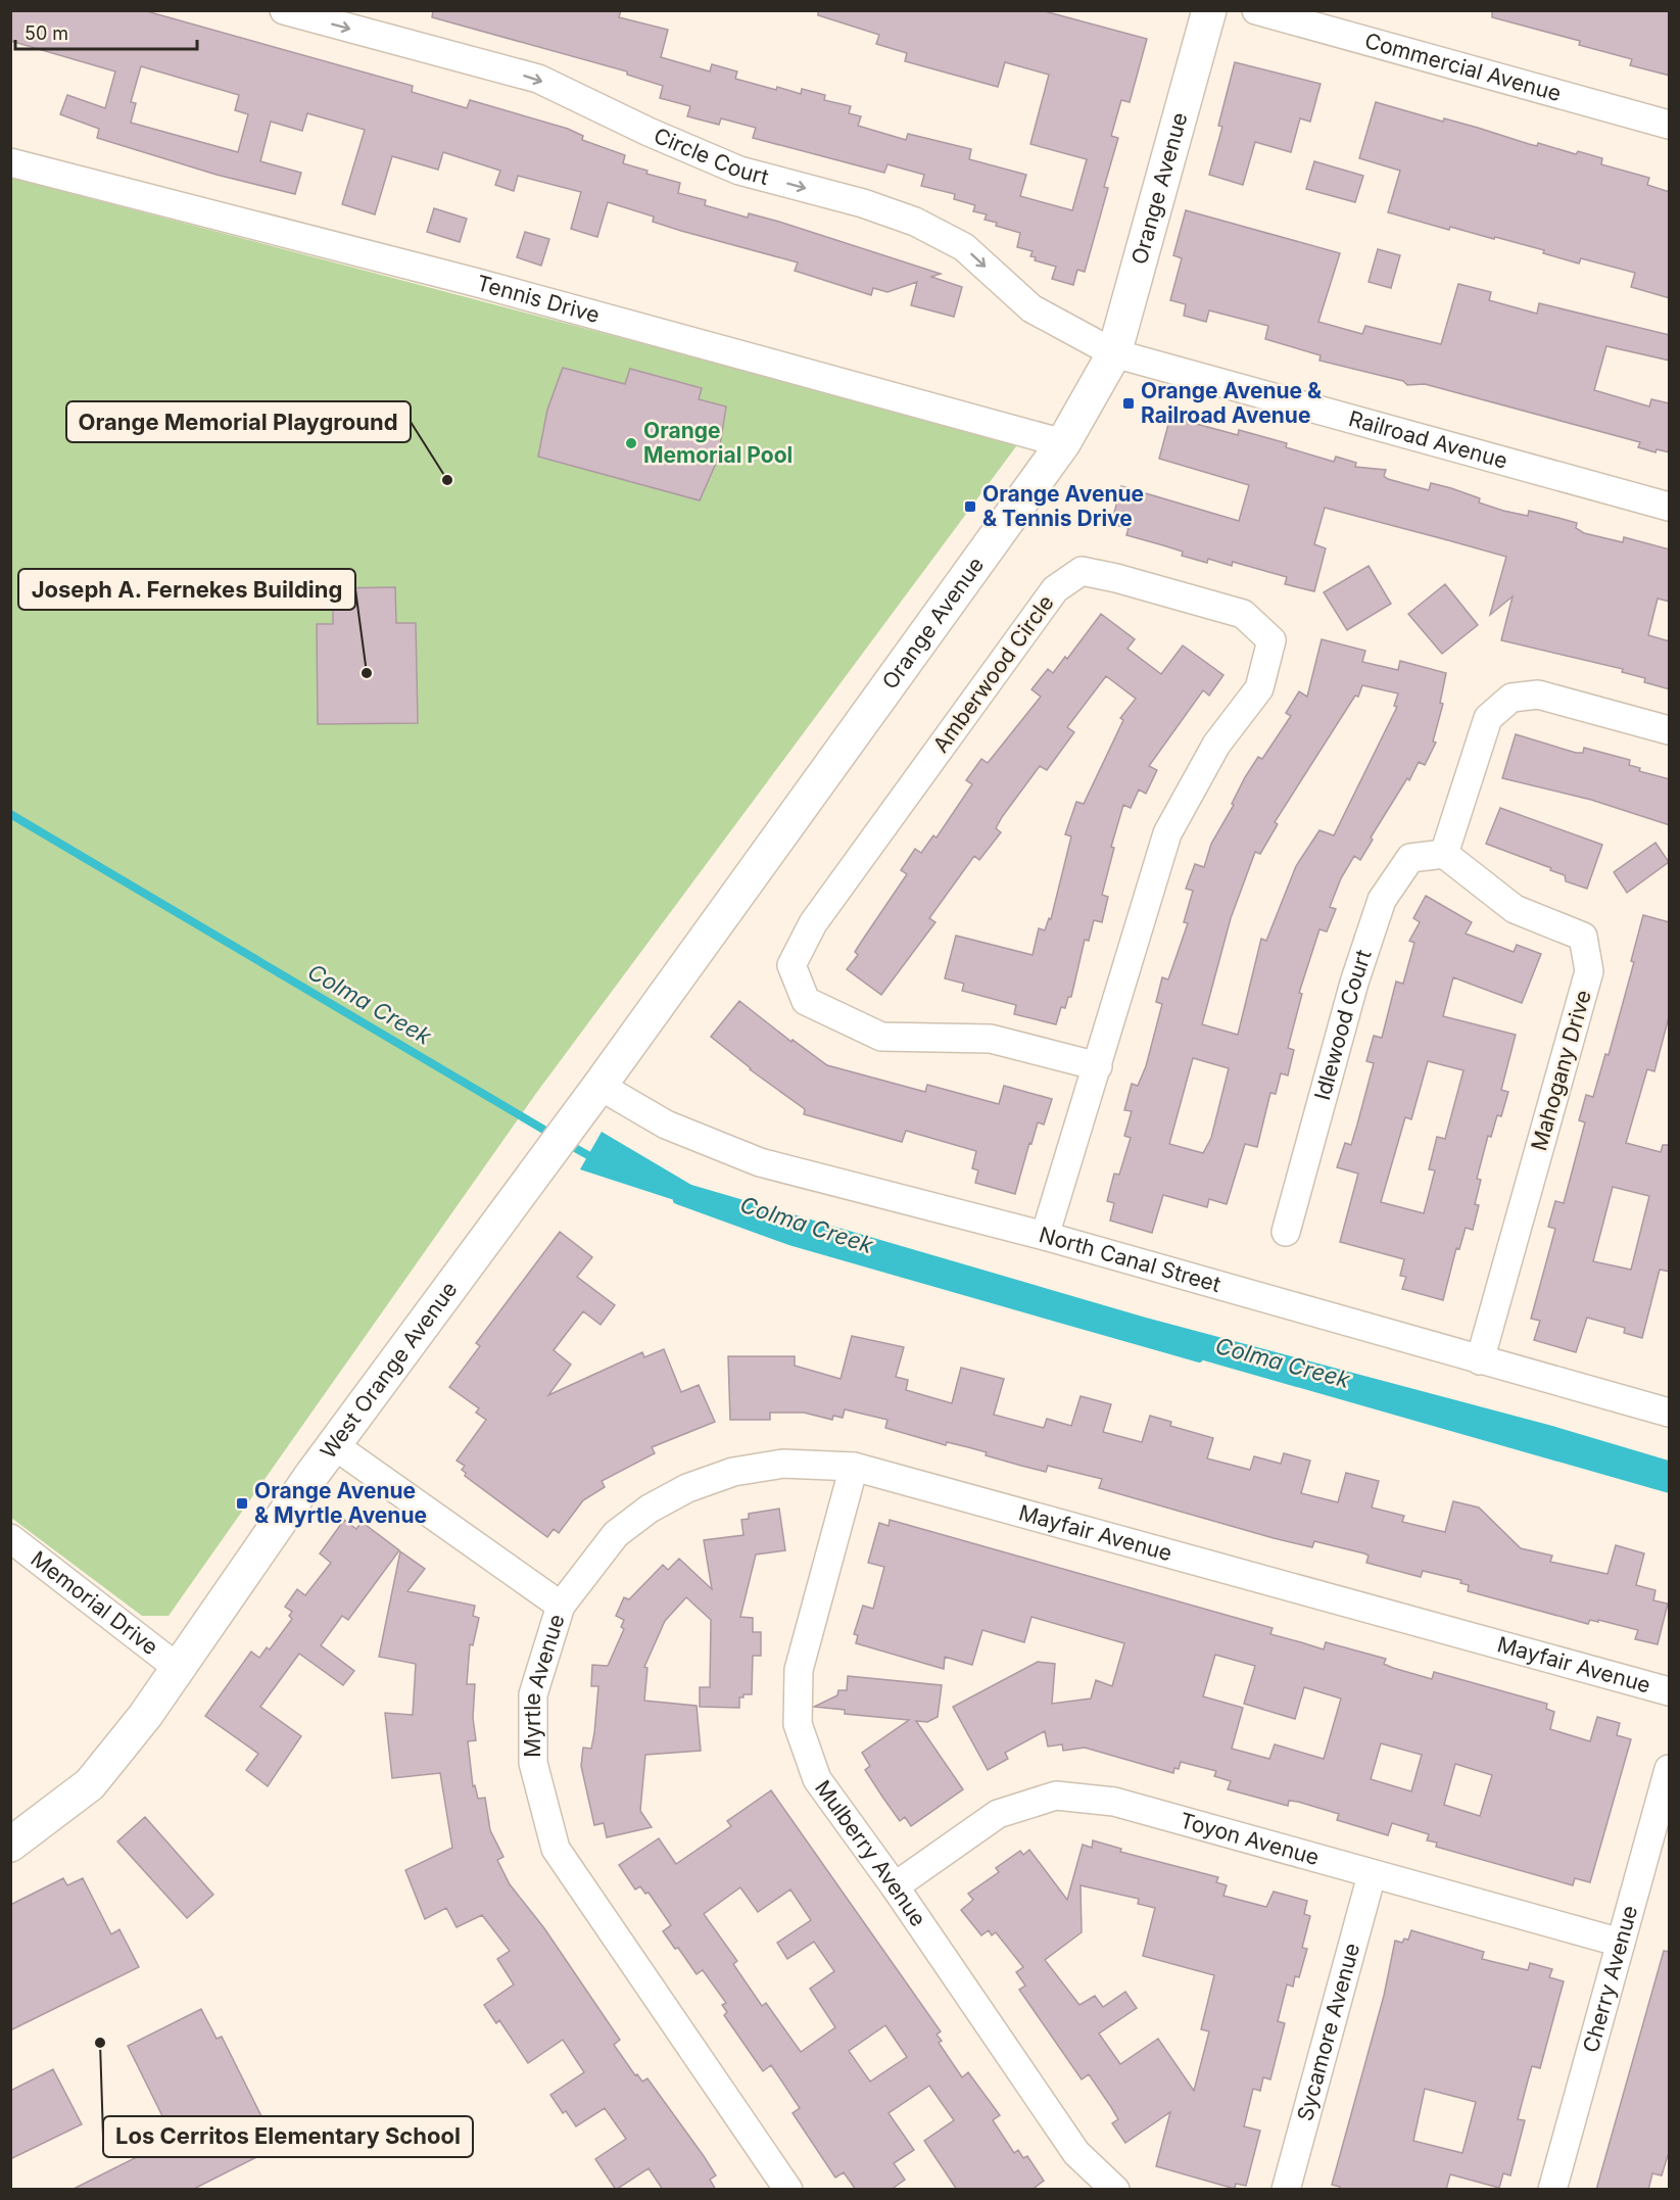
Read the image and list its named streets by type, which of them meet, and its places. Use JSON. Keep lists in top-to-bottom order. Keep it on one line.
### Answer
{"streets":{"street":["Commercial Avenue","Circle Court","Orange Avenue","Tennis Drive","Railroad Avenue","Amberwood Circle","Idlewood Court","Mahogany Drive","North Canal Street","West Orange Avenue","Mayfair Avenue","Memorial Drive","Myrtle Avenue","Toyon Avenue","Mulberry Avenue","Cherry Avenue","Sycamore Avenue"]},"crossings":[["Circle Court","Orange Avenue"],["Circle Court","Railroad Avenue"],["Orange Avenue","Tennis Drive"],["Orange Avenue","Railroad Avenue"],["Orange Avenue","North Canal Street"],["Orange Avenue","West Orange Avenue"],["Amberwood Circle","North Canal Street"],["Idlewood Court","Mahogany Drive"],["Mahogany Drive","North Canal Street"],["North Canal Street","West Orange Avenue"],["West Orange Avenue","Memorial Drive"],["West Orange Avenue","Myrtle Avenue"],["Mayfair Avenue","Myrtle Avenue"],["Mayfair Avenue","Mulberry Avenue"],["Toyon Avenue","Mulberry Avenue"],["Toyon Avenue","Cherry Avenue"],["Toyon Avenue","Sycamore Avenue"]],"one_way":["Circle Court"],"water":["Colma Creek"],"places":{"transit":["Orange Avenue & Railroad Avenue","Orange Avenue & Tennis Drive","Orange Avenue & Myrtle Avenue"],"other":["Orange Memorial Pool","Orange Memorial Playground","Joseph A. Fernekes Building","Los Cerritos Elementary School"]},"scale_bar":"50 m"}
